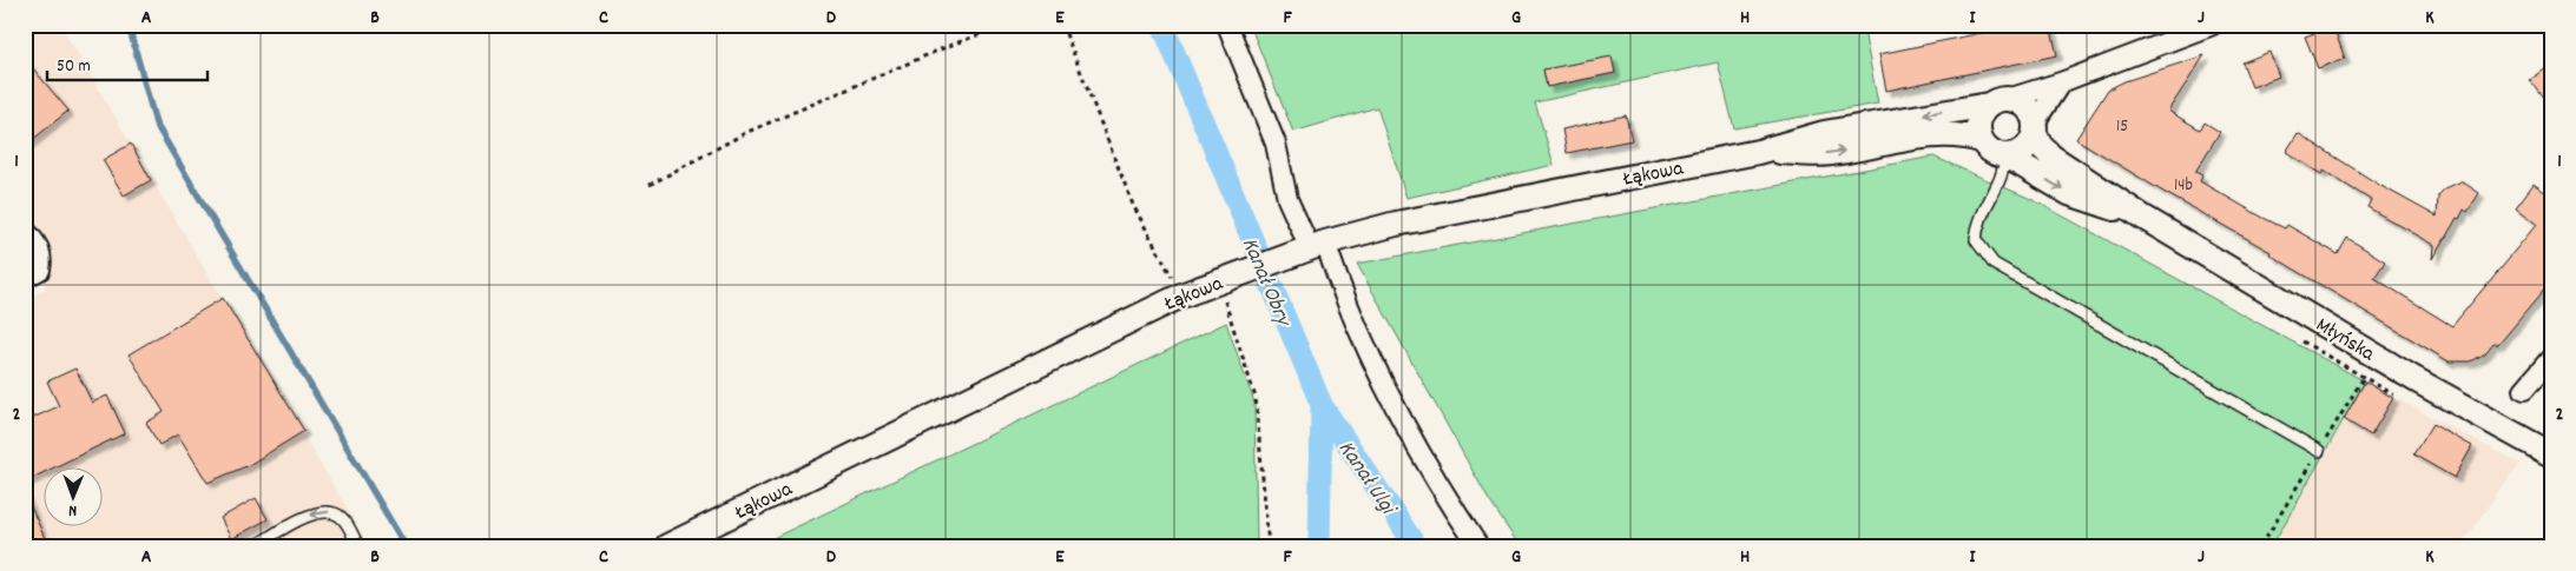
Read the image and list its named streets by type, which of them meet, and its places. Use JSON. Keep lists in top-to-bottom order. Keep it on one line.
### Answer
{"streets":{"street":["Łąkowa","Młyńska"]},"crossings":[["Łąkowa","Młyńska"]],"water":["Kanał Obry","Kanał Ulgi"],"house_numbers":["15","14b"],"scale_bar":"50 m","north":"bottom","grid":{"columns":["A","B","C","D","E","F","G","H","I","J","K"],"rows":["1","2"]}}
